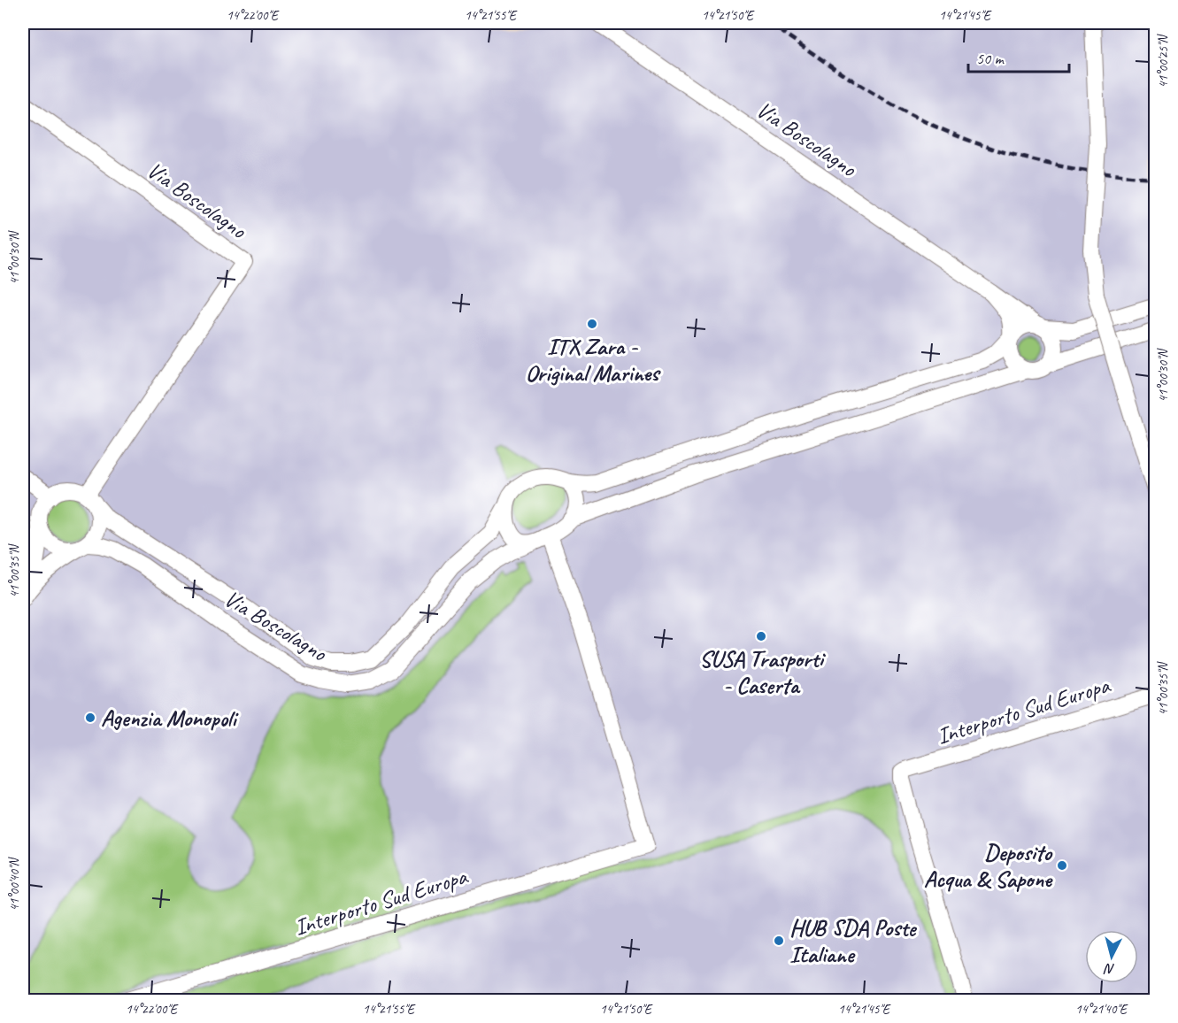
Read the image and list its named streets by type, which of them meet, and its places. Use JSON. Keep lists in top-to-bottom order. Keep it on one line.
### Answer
{"streets":{"street":["Via Boscolagno","Interporto Sud Europa"]},"crossings":[["Via Boscolagno","Interporto Sud Europa"]],"places":["ITX Zara - Original Marines","SUSA Trasporti - Caserta","Agenzia Monopoli","Deposito Acqua & Sapone","HUB SDA Poste Italiane"],"scale_bar":"50 m","north":"bottom","coordinates":["14°22'00\"E","14°21'55\"E","14°21'50\"E","14°21'45\"E","41°00'25\"N","41°00'30\"N","41°00'35\"N","41°00'40\"N","14°21'40\"E"]}
